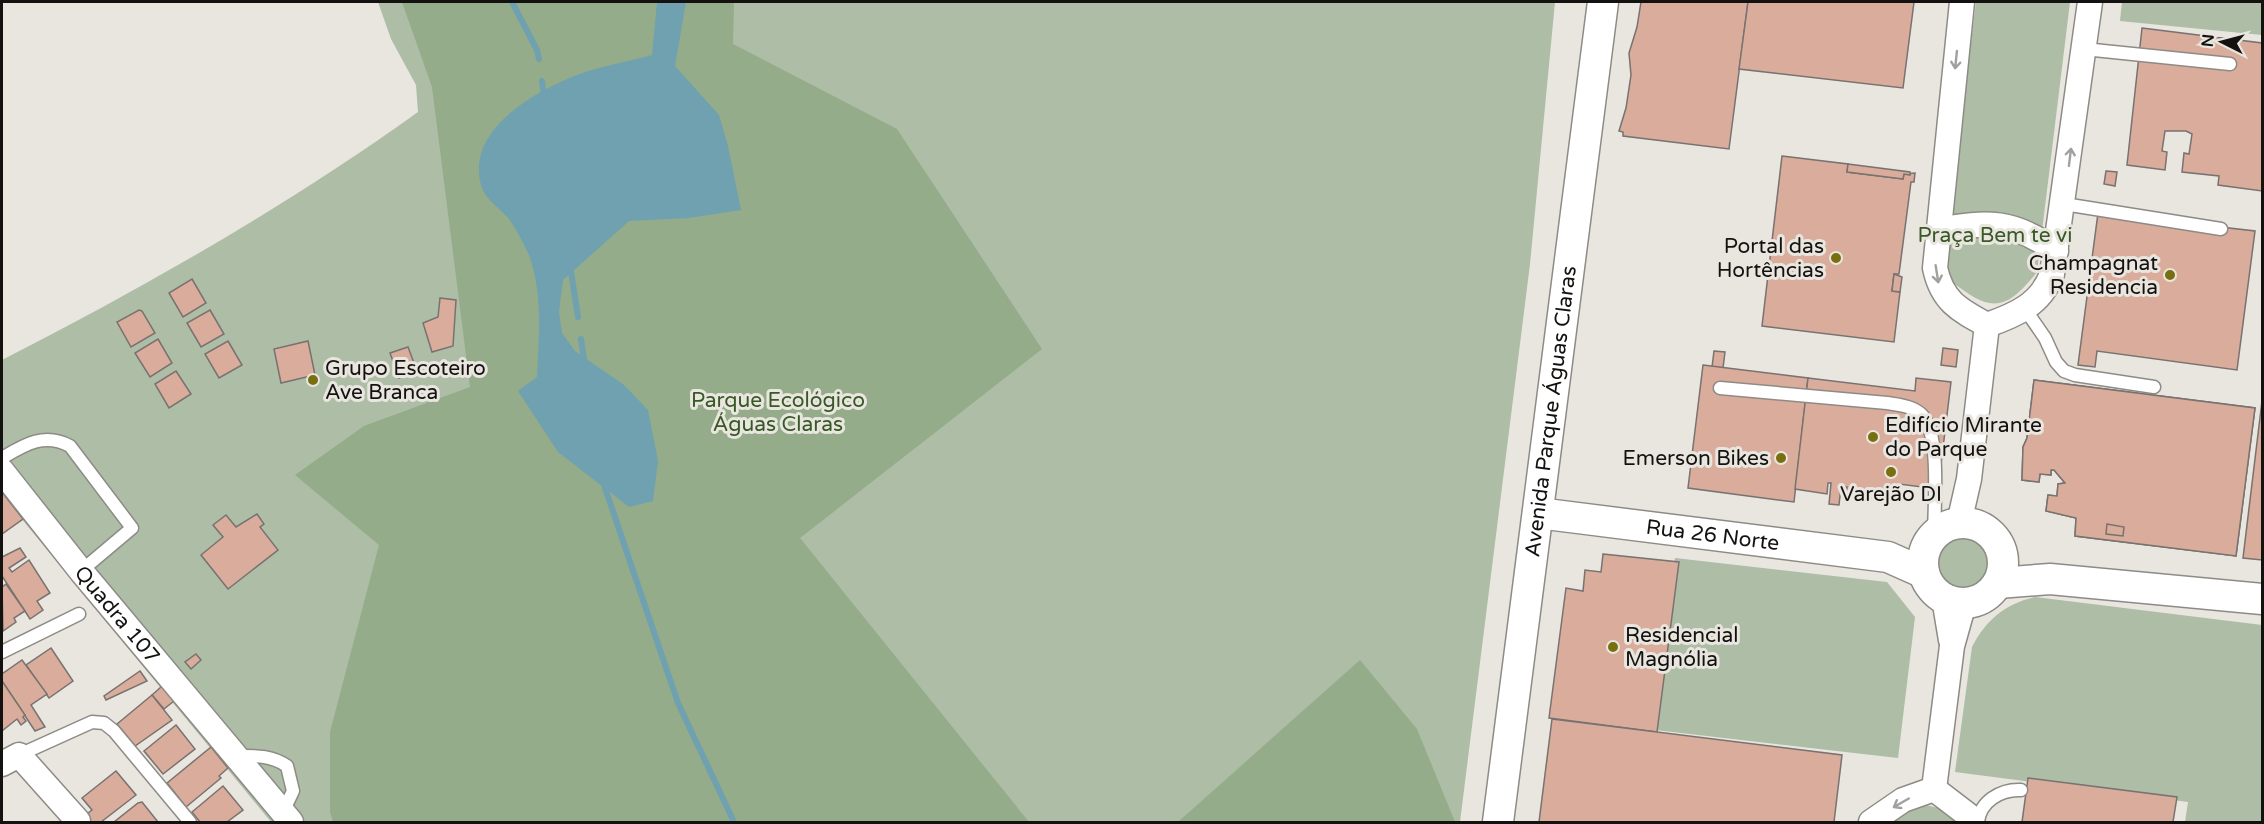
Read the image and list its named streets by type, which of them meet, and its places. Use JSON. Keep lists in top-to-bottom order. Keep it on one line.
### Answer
{"streets":{"street":["Avenida Parque Águas Claras","Rua 26 Norte","Quadra 107"]},"crossings":[["Avenida Parque Águas Claras","Rua 26 Norte"]],"parks":["Praça Bem te vi","Parque Ecológico Águas Claras"],"places":["Portal das Hortências","Champagnat Residencia","Grupo Escoteiro Ave Branca","Edifício Mirante do Parque","Emerson Bikes","Varejão DI","Residencial Magnólia"],"north":"left"}
